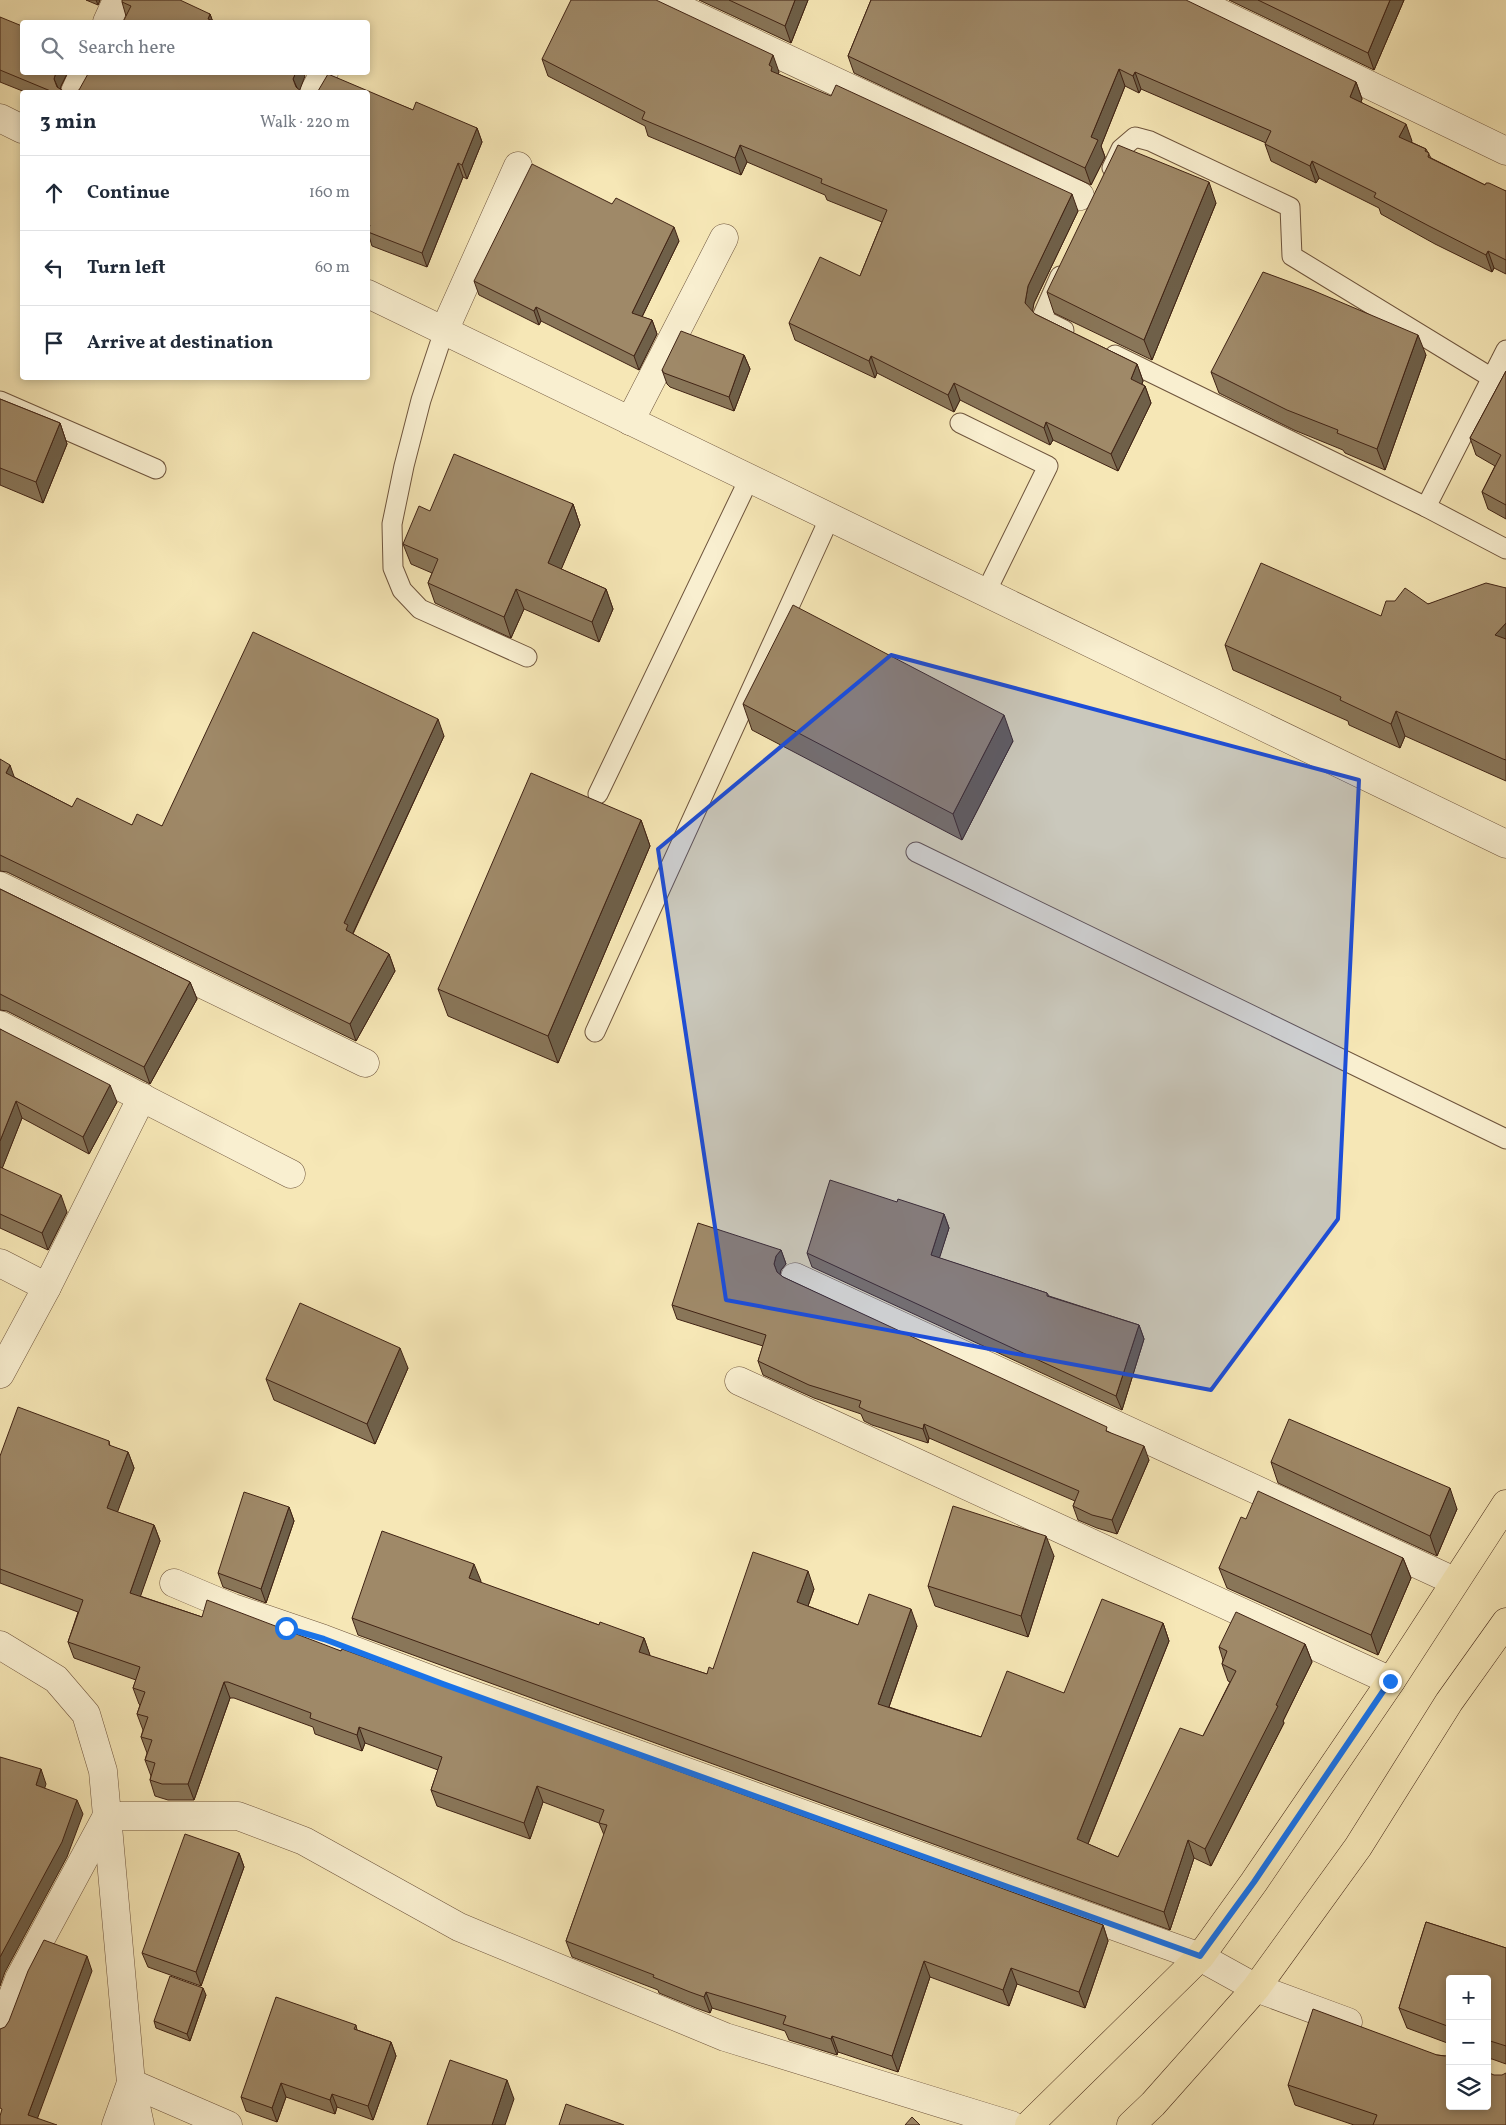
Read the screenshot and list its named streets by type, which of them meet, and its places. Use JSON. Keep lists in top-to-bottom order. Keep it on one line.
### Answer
{"page":{"search":"Search here","heading":["3 min","Walk · 220 m"],"list":[["Continue","160 m"],["Turn left","60 m"],"Arrive at destination"],"map_buttons":["+","−"]}}
